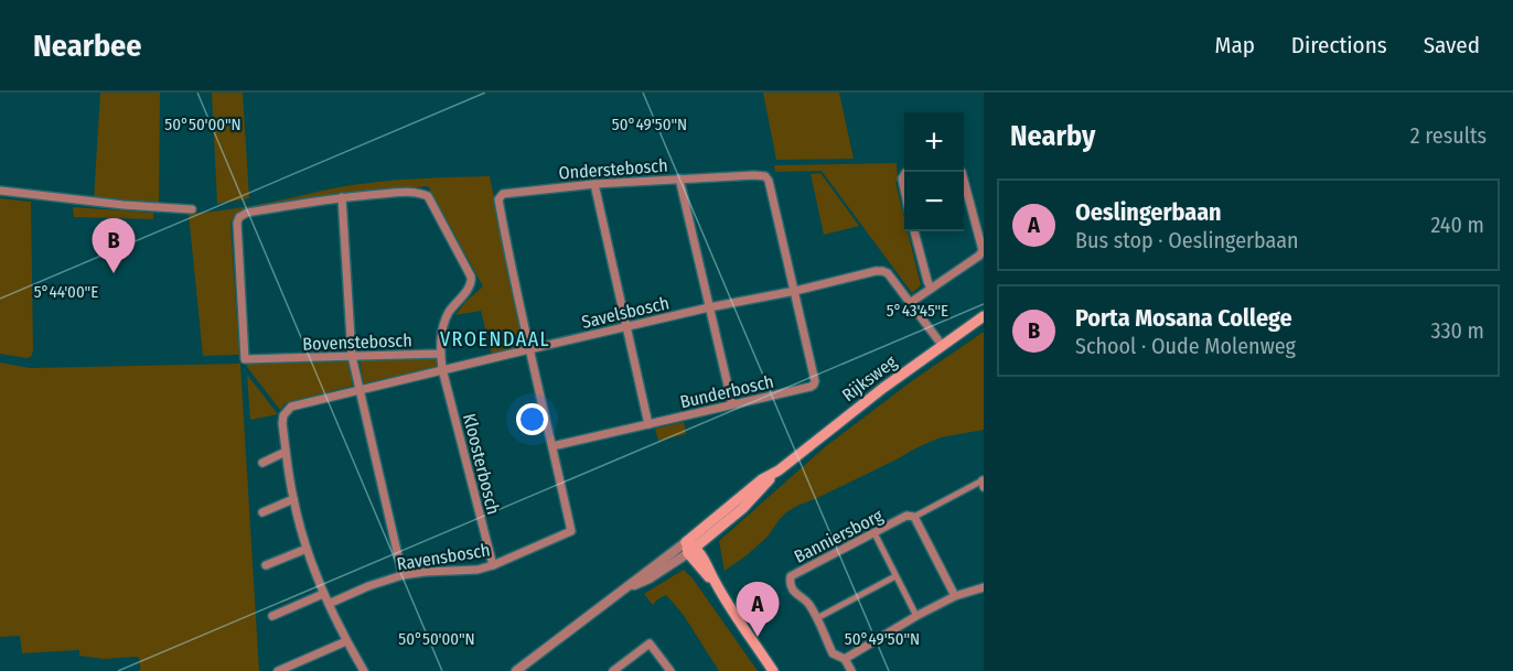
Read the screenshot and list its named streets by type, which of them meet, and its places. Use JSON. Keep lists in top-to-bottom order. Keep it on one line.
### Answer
{"streets":{"main road":["Rijksweg"],"street":["Onderstebosch","Savelsbosch","Bovenstebosch","Bunderbosch","Kloosterbosch","Banniersborg","Ravensbosch"]},"crossings":[["Onderstebosch","Savelsbosch"],["Onderstebosch","Bunderbosch"],["Onderstebosch","Ravensbosch"],["Savelsbosch","Rijksweg"],["Savelsbosch","Bunderbosch"],["Savelsbosch","Kloosterbosch"],["Savelsbosch","Ravensbosch"],["Bovenstebosch","Kloosterbosch"],["Bunderbosch","Ravensbosch"],["Kloosterbosch","Ravensbosch"]],"districts":["VROENDAAL"],"page":{"header":"Nearbee","nav":["Map","Directions","Saved"],"heading":["Nearby","2 results"],"map_buttons":["+","−"],"list":[{"mark":"A","name":"Oeslingerbaan","note":"Bus stop · Oeslingerbaan","value":"240 m"},{"mark":"B","name":"Porta Mosana College","note":"School · Oude Molenweg","value":"330 m"}],"pins":["B","A"]},"coordinates":["50°50'00\"N","50°49'50\"N","5°44'00\"E","5°43'45\"E"]}
